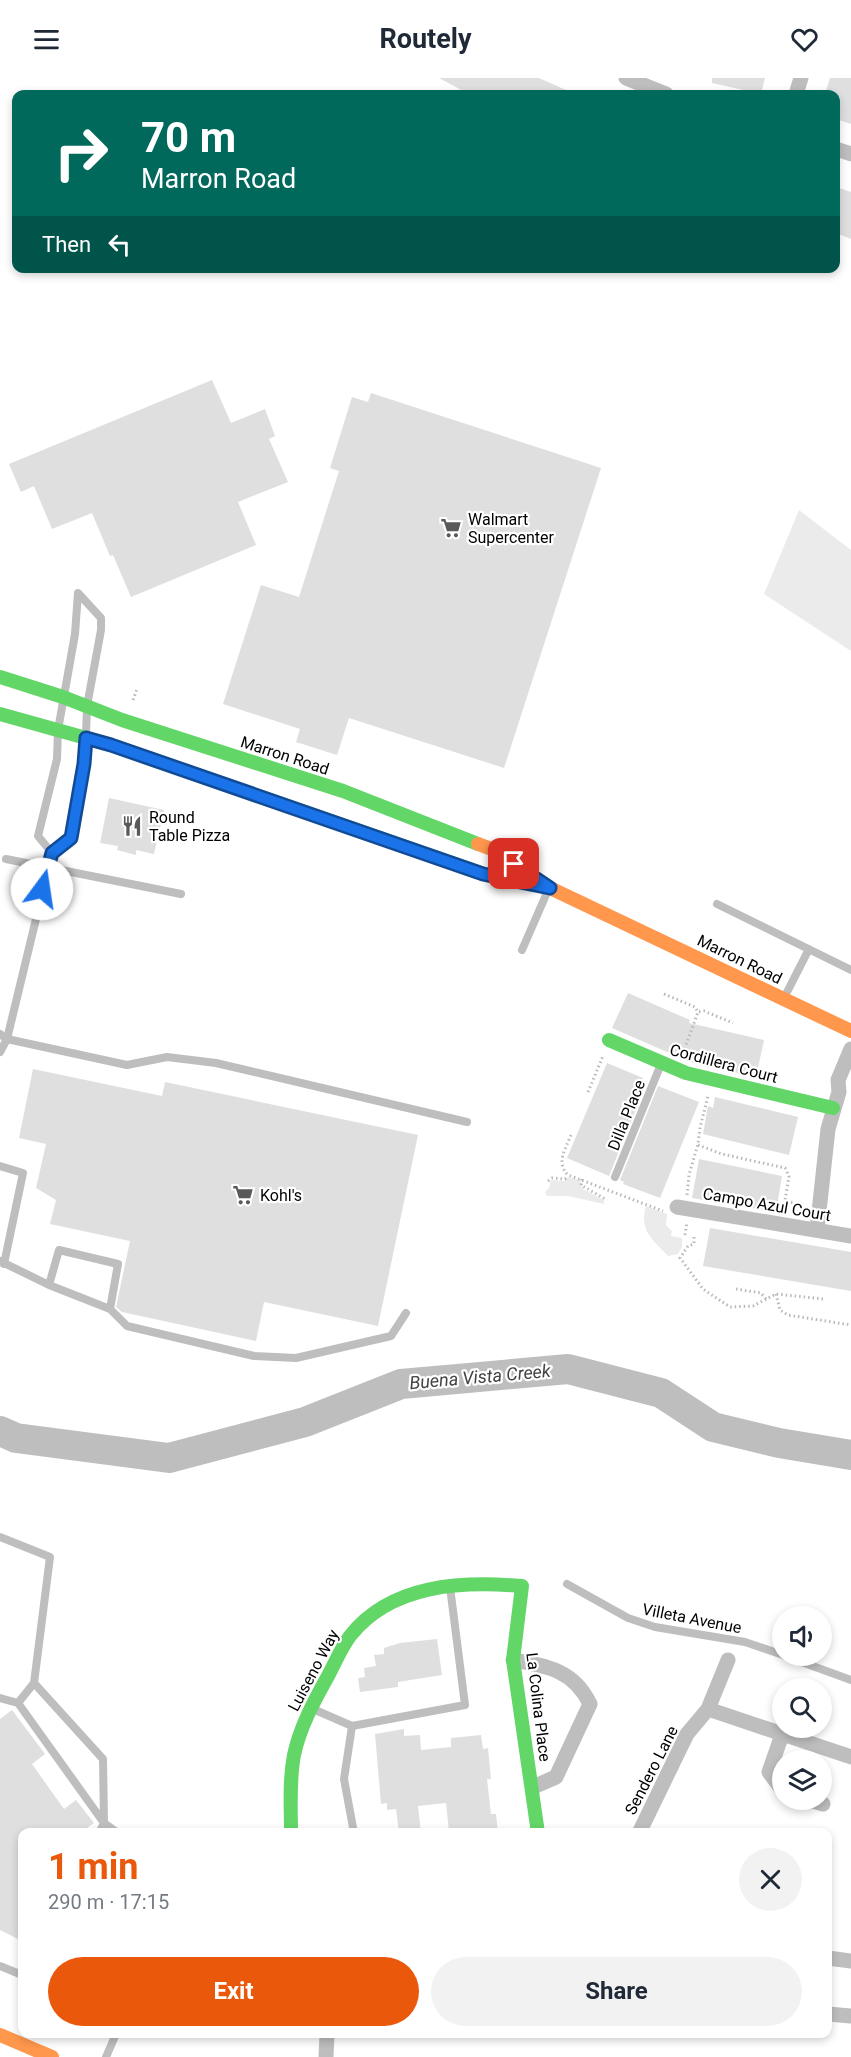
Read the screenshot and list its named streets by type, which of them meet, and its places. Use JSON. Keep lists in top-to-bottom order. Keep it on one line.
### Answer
{"streets":{"street":["Marron Road","Cordillera Court","Campo Azul Court","Luiseno Way","La Colina Place","Sendero Lane"],"lane":["Dilla Place","Villeta Avenue"]},"crossings":[["Cordillera Court","Dilla Place"],["Luiseno Way","La Colina Place"]],"water":["Buena Vista Creek"],"places":{"supermarket":["Walmart Supercenter","Kohl's"],"restaurant":["Round Table Pizza"]},"page":{"header":"Routely","turn":["70 m","Marron Road"],"then":"Then","heading":["1 min","290 m · 17:15"],"buttons":["Exit","Share"]}}
